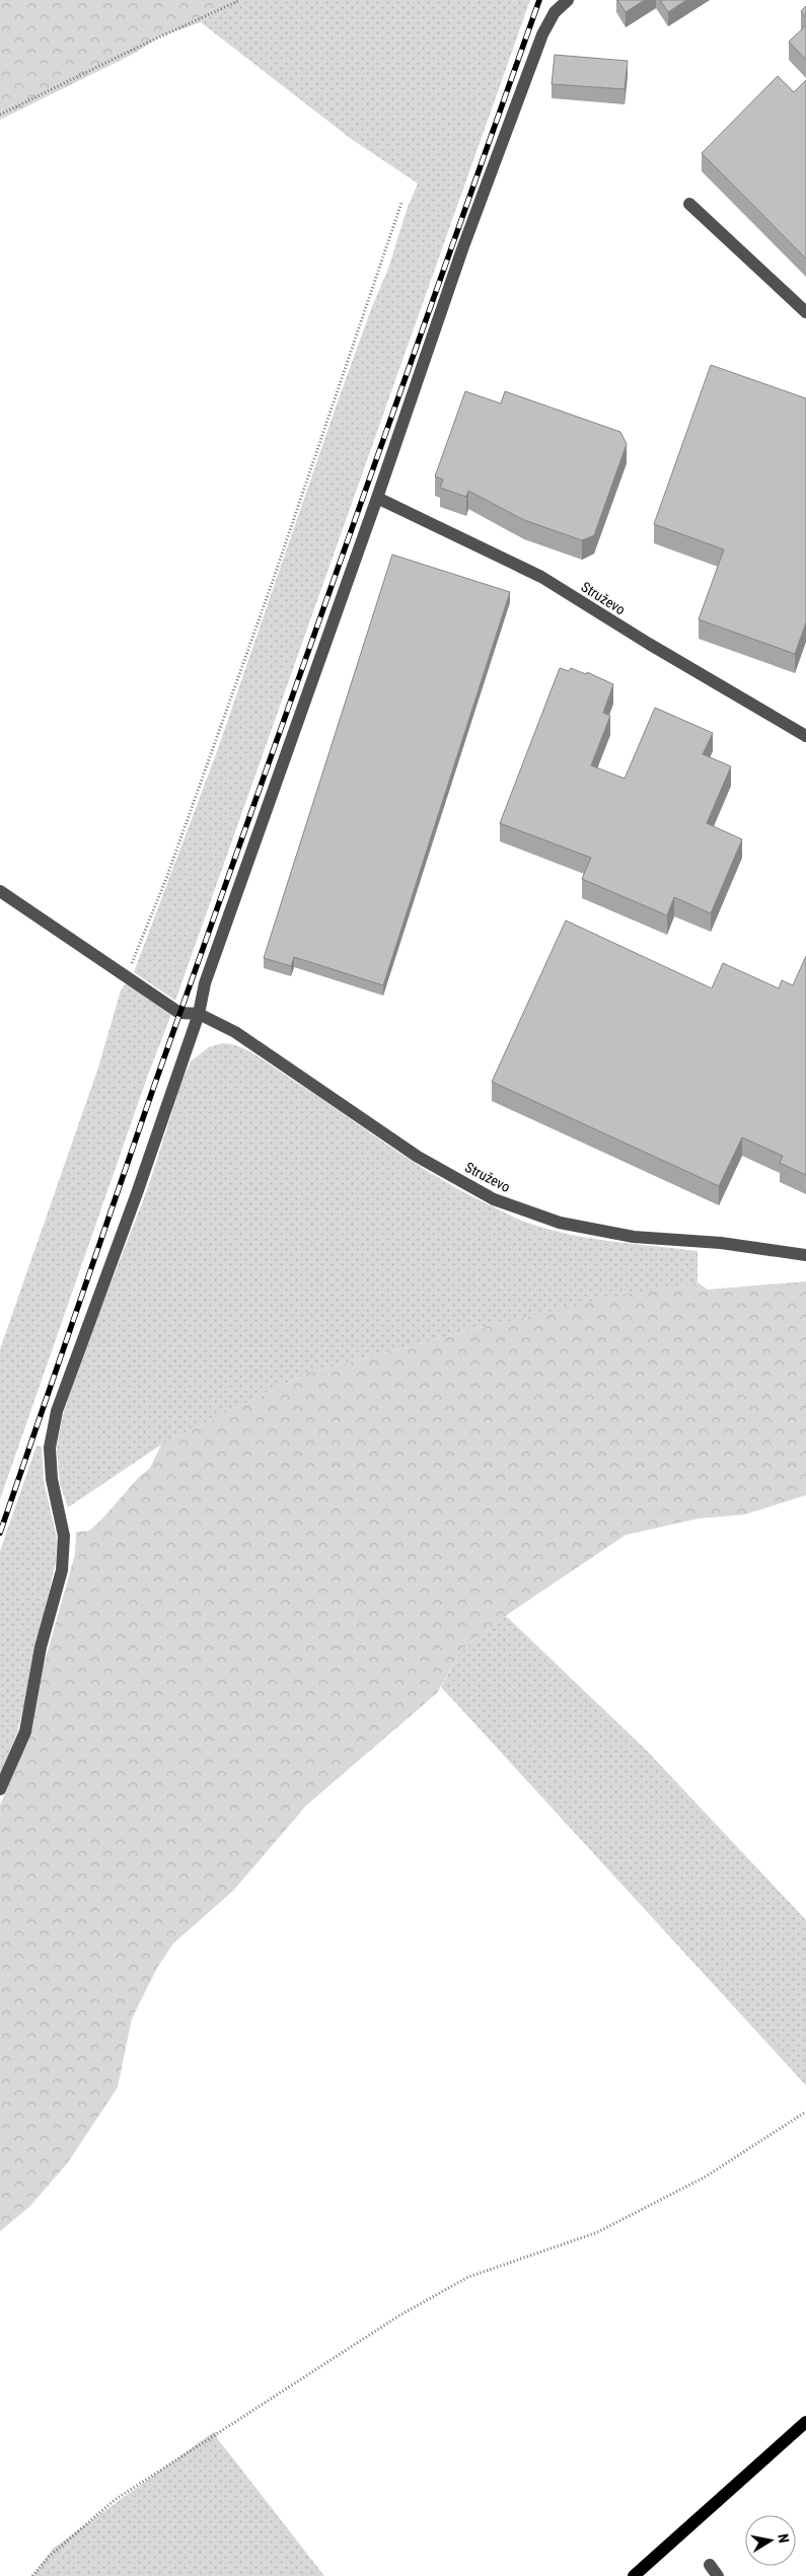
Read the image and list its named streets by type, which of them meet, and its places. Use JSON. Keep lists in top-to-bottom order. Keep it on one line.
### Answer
{"streets":{"street":["Struževo"]},"north":"right"}
